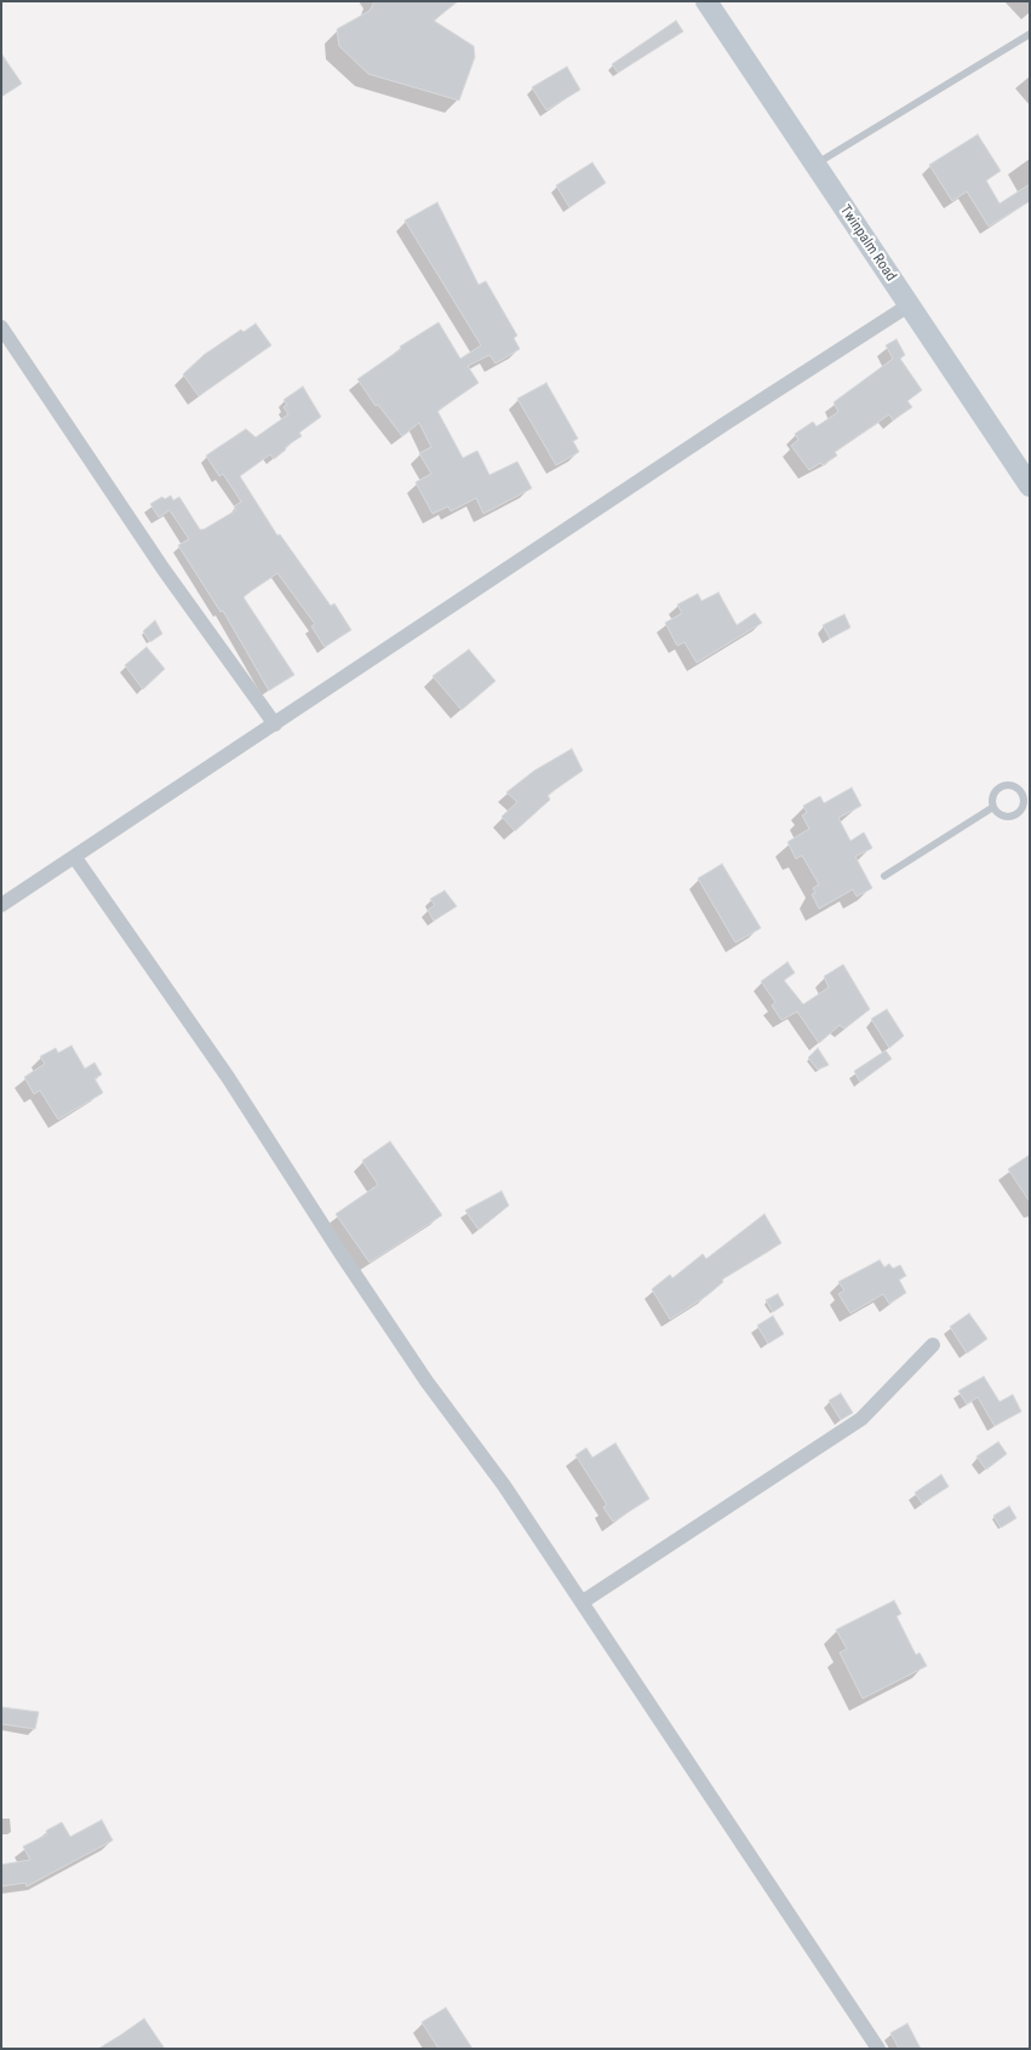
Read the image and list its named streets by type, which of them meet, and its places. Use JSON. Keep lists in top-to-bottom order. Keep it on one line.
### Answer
{"streets":{"main road":["Twinpalm Road"]}}
